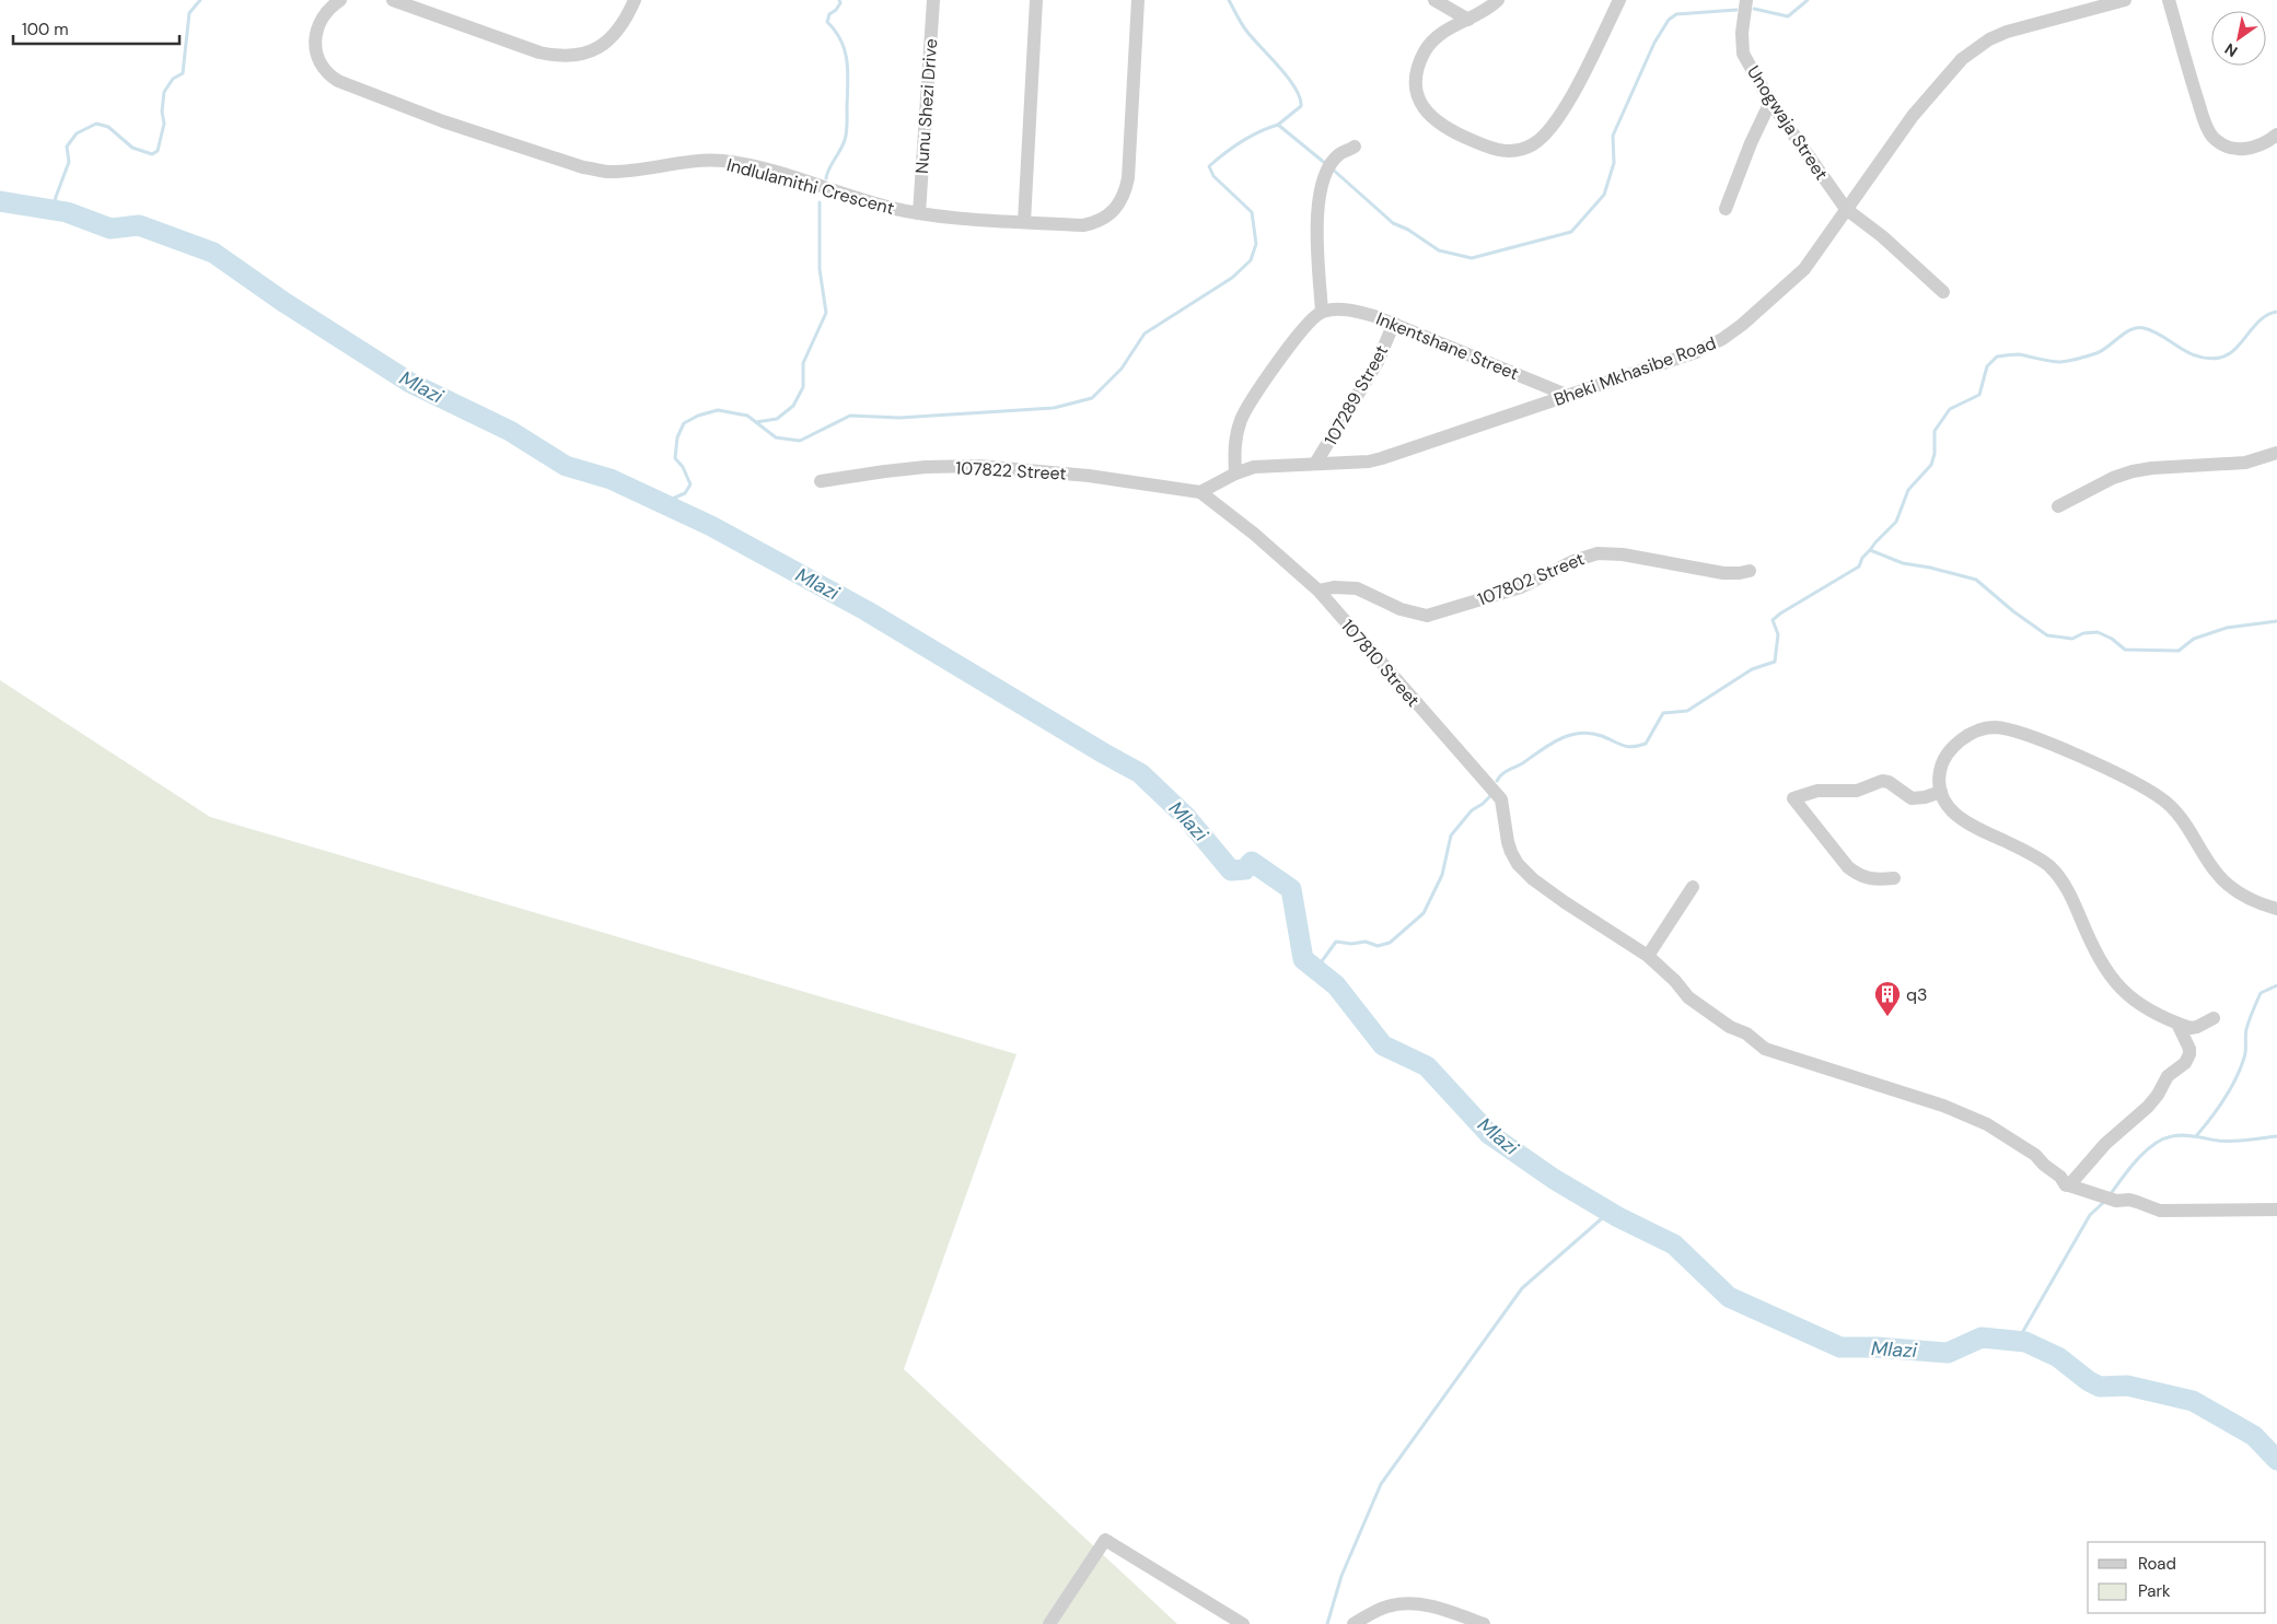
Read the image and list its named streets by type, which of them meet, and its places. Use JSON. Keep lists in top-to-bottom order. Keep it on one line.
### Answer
{"streets":{"street":["Nunu Shezi Drive","Unogwaja Street","Indlulamithi Crescent","Inkentshane Street","Bheki Mkhasibe Road","107289 Street","107822 Street","107802 Street","107810 Street"]},"crossings":[["Nunu Shezi Drive","Indlulamithi Crescent"],["Unogwaja Street","Bheki Mkhasibe Road"],["Inkentshane Street","Bheki Mkhasibe Road"],["Inkentshane Street","107289 Street"],["Bheki Mkhasibe Road","107289 Street"],["Bheki Mkhasibe Road","107822 Street"],["Bheki Mkhasibe Road","107810 Street"],["107822 Street","107810 Street"],["107802 Street","107810 Street"]],"water":["Mlazi"],"places":{"building":["q3"]},"legend":["Road","Park"],"scale_bar":"100 m","north":"bottom left"}
